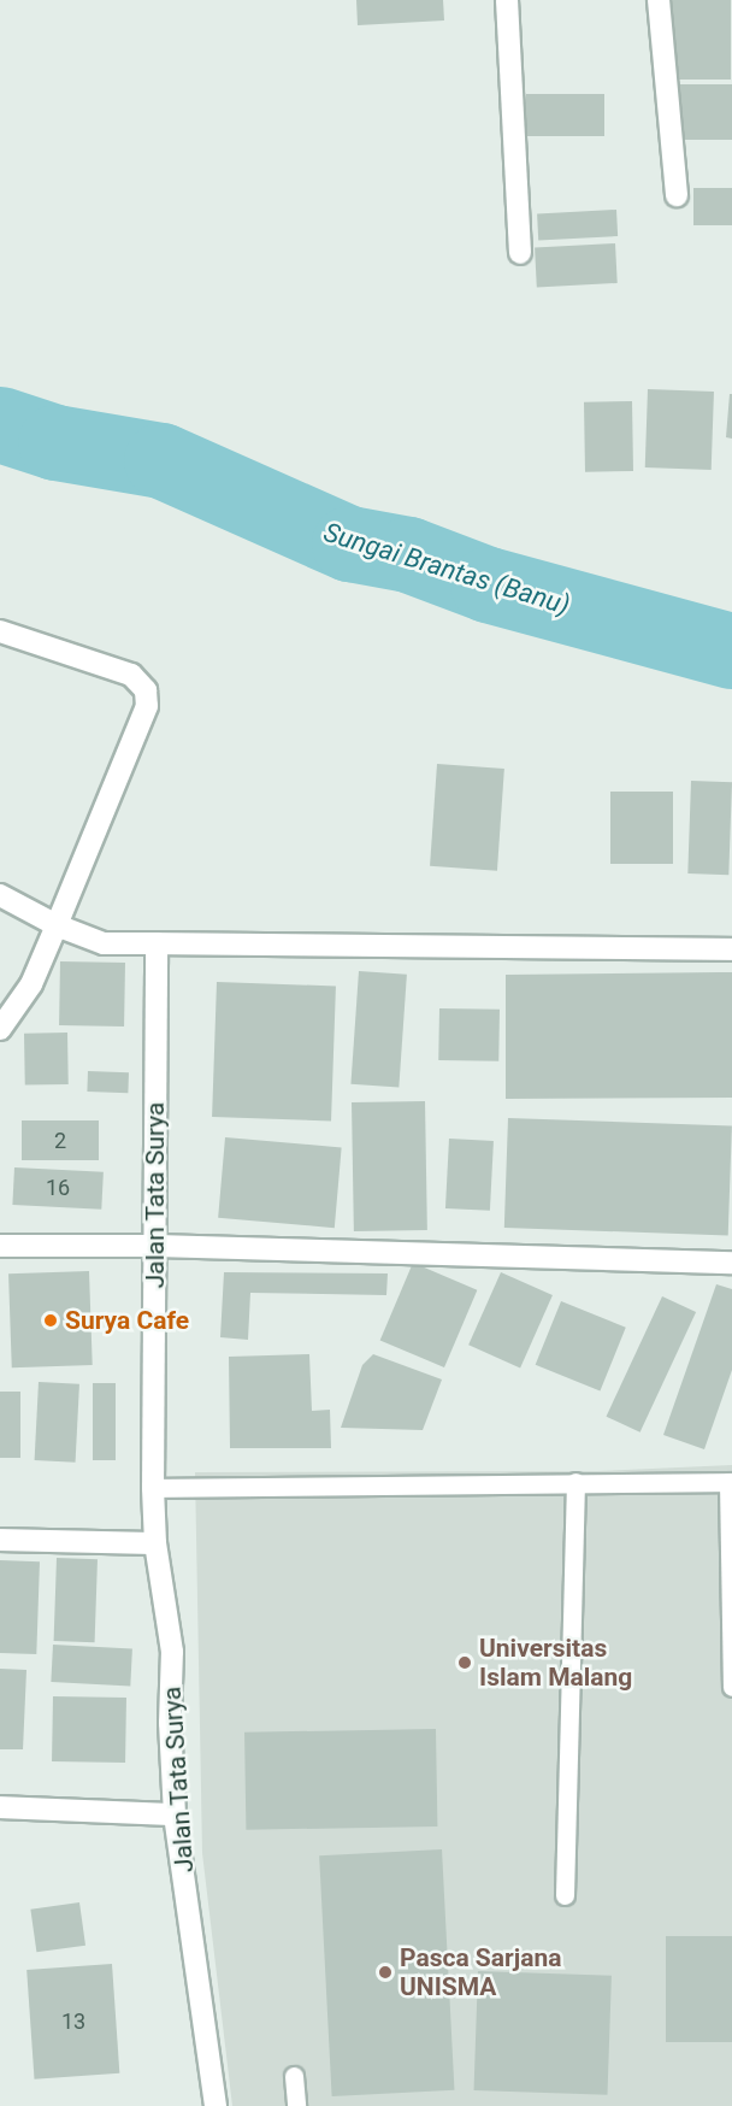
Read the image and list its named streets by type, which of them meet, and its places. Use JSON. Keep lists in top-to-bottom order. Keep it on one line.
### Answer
{"streets":{"street":["Jalan Tata Surya"]},"water":["Sungai Brantas (Banu)"],"places":["Surya Cafe","Universitas Islam Malang","Pasca Sarjana UNISMA"],"house_numbers":["2","16","13"]}
